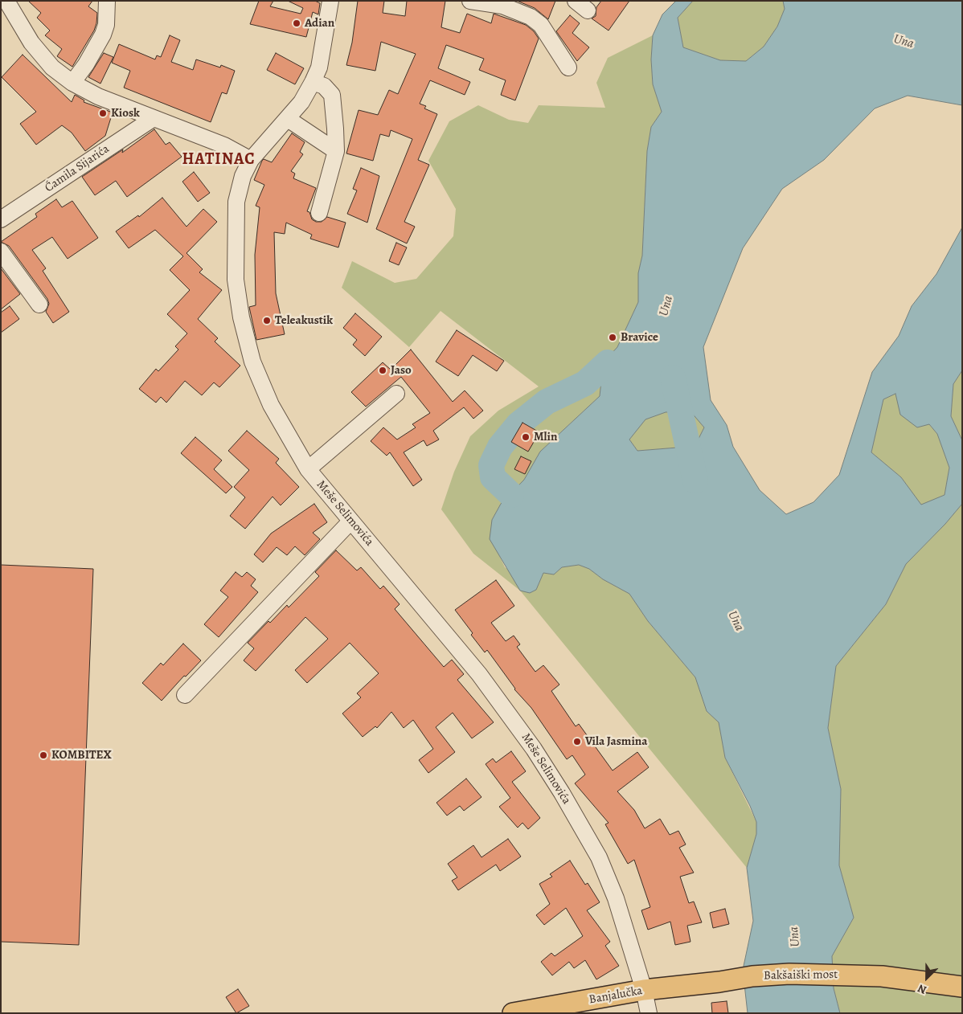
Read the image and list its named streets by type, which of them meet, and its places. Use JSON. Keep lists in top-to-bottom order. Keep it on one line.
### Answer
{"streets":{"main road":["Bakšaiški most","Banjalučka"],"street":["Ćamila Sijarića","Meše Selimovića"]},"crossings":[["Meše Selimovića","Banjalučka"],["Bakšaiški most","Banjalučka"]],"districts":["HATINAC"],"water":["Una"],"places":["Adian","Kiosk","Teleakustik","Bravice","Jaso","Mlin","Vila Jasmina","KOMBITEX"],"north":"bottom left"}
